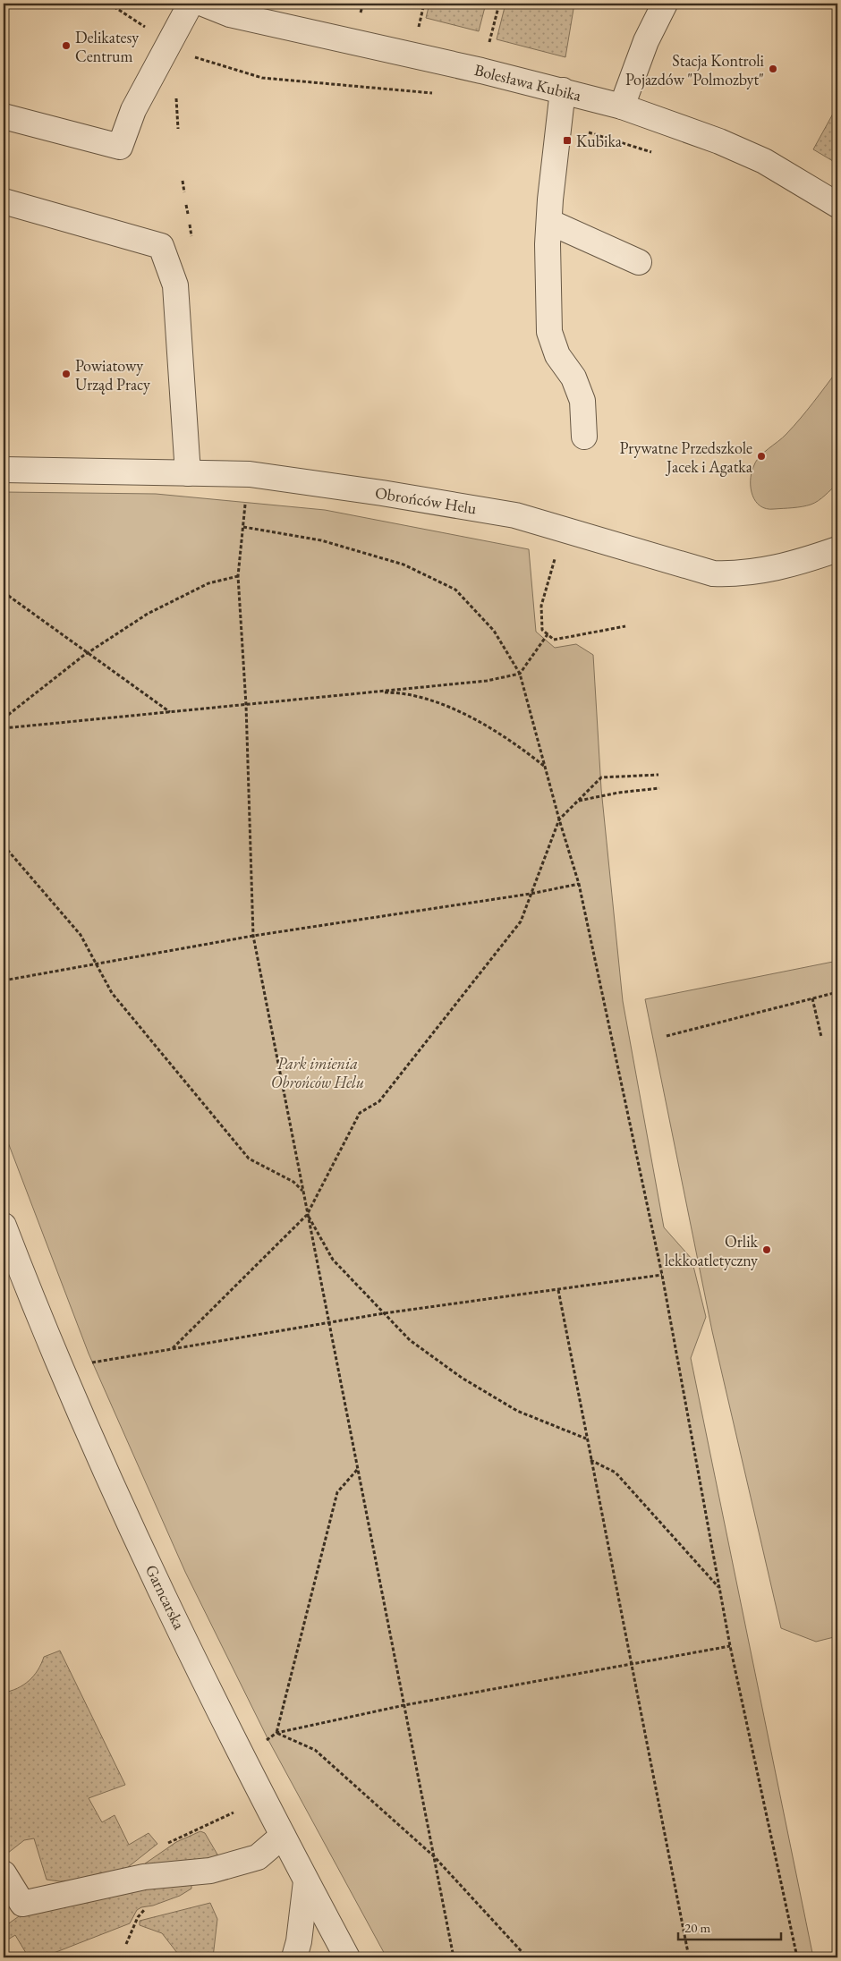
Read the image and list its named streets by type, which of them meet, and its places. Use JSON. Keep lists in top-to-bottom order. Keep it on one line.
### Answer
{"streets":{"street":["Bolesława Kubika","Obrońców Helu","Garncarska"]},"parks":["Park imienia Obrońców Helu"],"places":{"other":["Delikatesy Centrum","Stacja Kontroli Pojazdów \"Polmozbyt\"","Powiatowy Urząd Pracy","Prywatne Przedszkole Jacek i Agatka","Orlik lekkoatletyczny"],"transit":["Kubika"]},"scale_bar":"20 m"}
